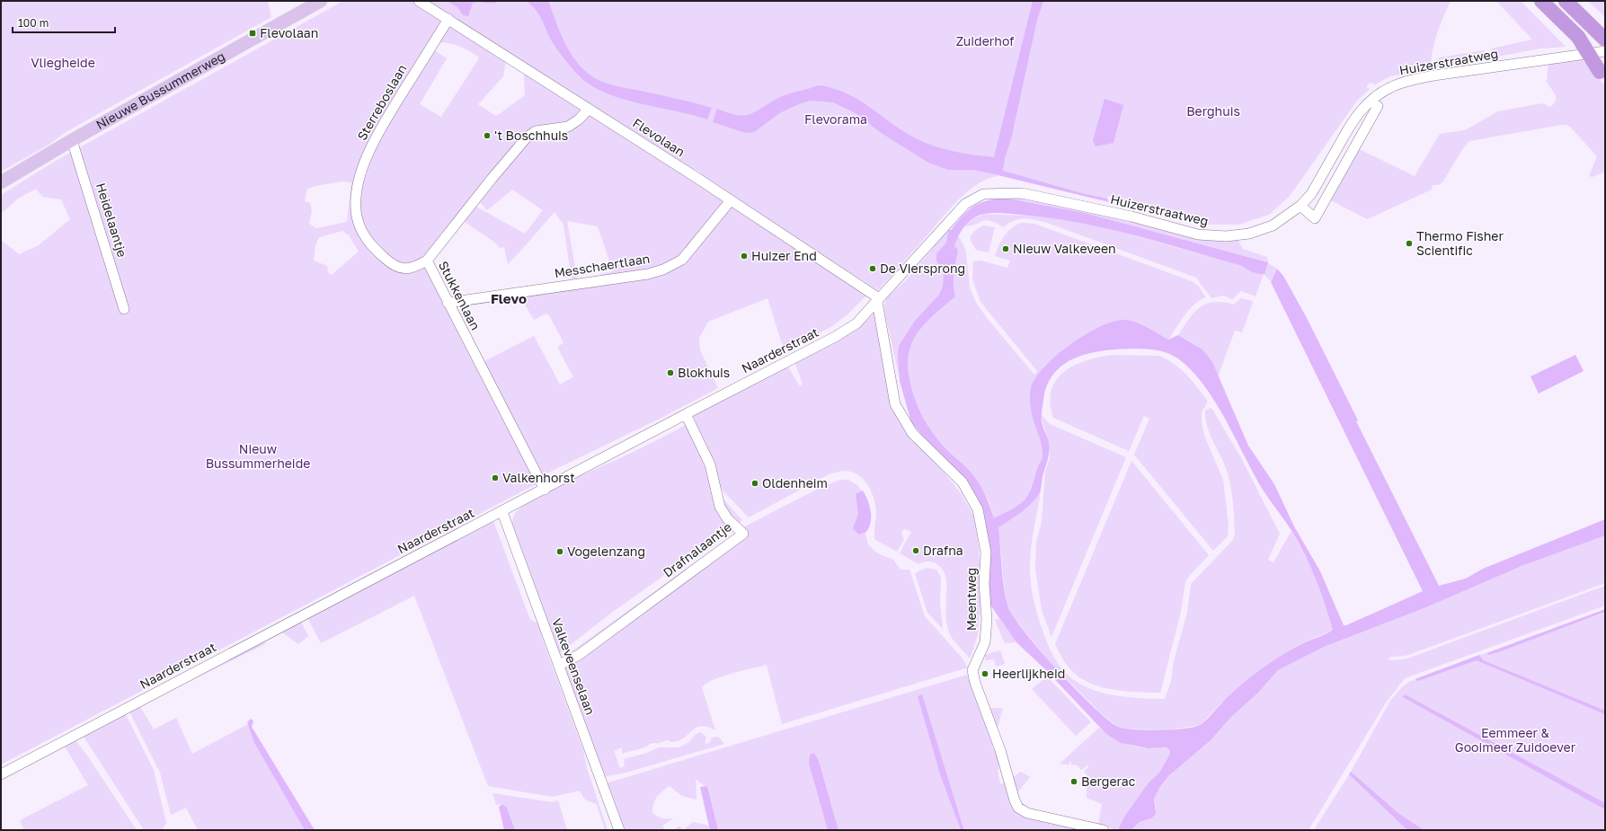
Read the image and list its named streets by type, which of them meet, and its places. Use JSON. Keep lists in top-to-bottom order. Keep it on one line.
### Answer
{"streets":{"main road":["Nieuwe Bussummerweg"],"street":["Huizerstraatweg","Sterreboslaan","Flevolaan","Heidelaantje","Messchaertlaan","Stukkenlaan","Naarderstraat","Drafnalaantje","Meentweg","Valkeveenselaan"]},"crossings":[["Huizerstraatweg","Flevolaan"],["Huizerstraatweg","Naarderstraat"],["Huizerstraatweg","Meentweg"],["Nieuwe Bussummerweg","Heidelaantje"],["Sterreboslaan","Flevolaan"],["Sterreboslaan","Stukkenlaan"],["Flevolaan","Messchaertlaan"],["Flevolaan","Stukkenlaan"],["Flevolaan","Naarderstraat"],["Flevolaan","Meentweg"],["Messchaertlaan","Stukkenlaan"],["Stukkenlaan","Naarderstraat"],["Naarderstraat","Drafnalaantje"],["Naarderstraat","Meentweg"],["Naarderstraat","Valkeveenselaan"],["Drafnalaantje","Valkeveenselaan"]],"districts":["Flevo"],"parks":["Zuiderhof","Vliegheide","Berghuis","Flevorama","Nieuw Bussummerheide","Eemmeer & Gooimeer Zuidoever"],"places":{"transit":["Flevolaan"],"other":["'t Boschhuis","Thermo Fisher Scientific","Nieuw Valkeveen","Huizer End","De Viersprong","Blokhuis","Valkenhorst","Oldenheim","Drafna","Vogelenzang","Heerlijkheid","Bergerac"]},"scale_bar":"100 m"}
